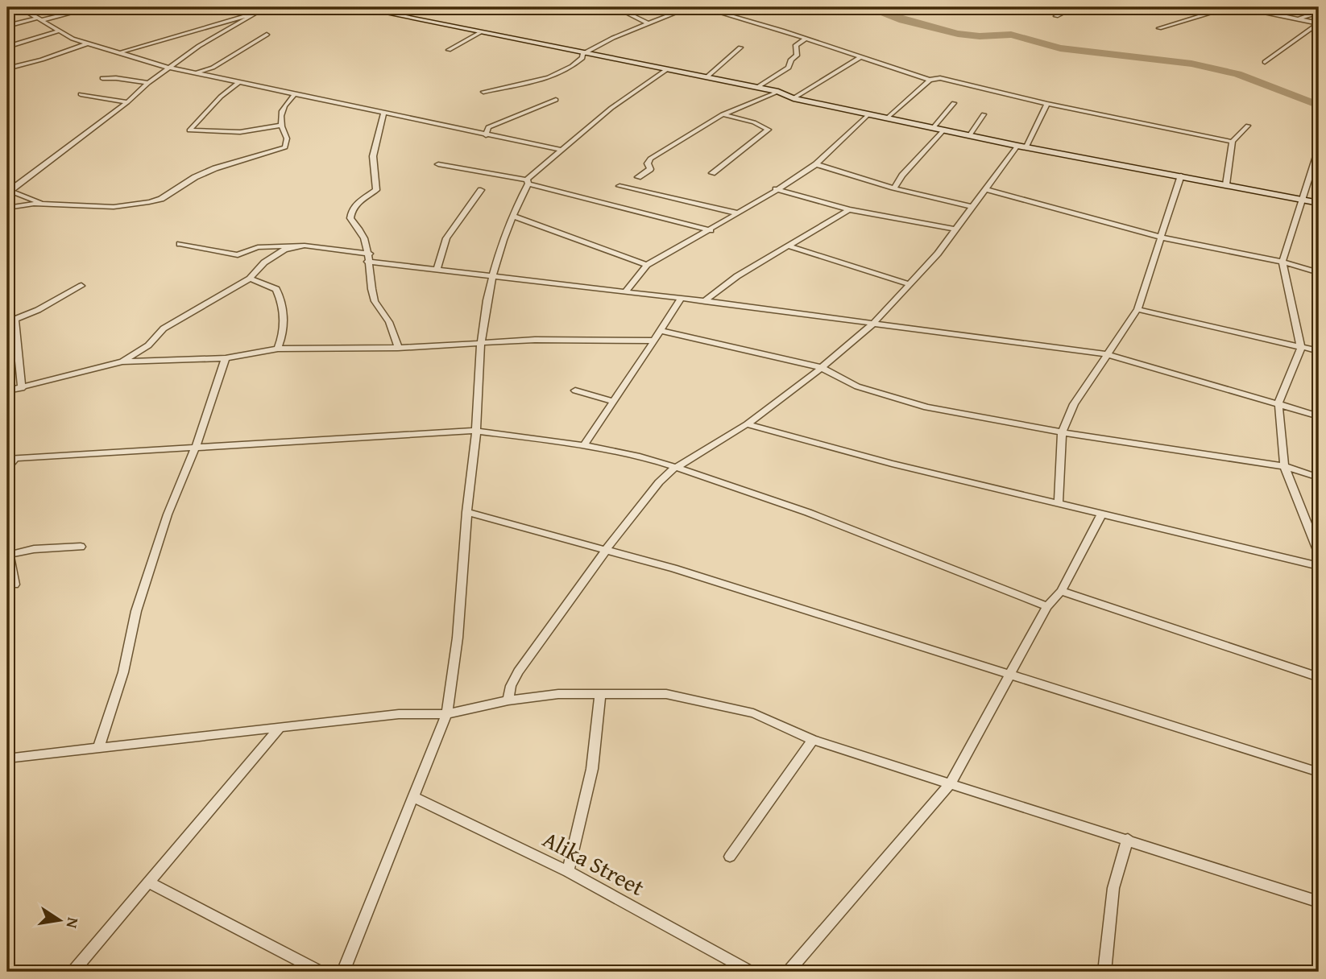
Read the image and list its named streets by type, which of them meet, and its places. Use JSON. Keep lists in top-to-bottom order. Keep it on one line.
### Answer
{"streets":{"street":["Alika Street"]},"north":"right"}
